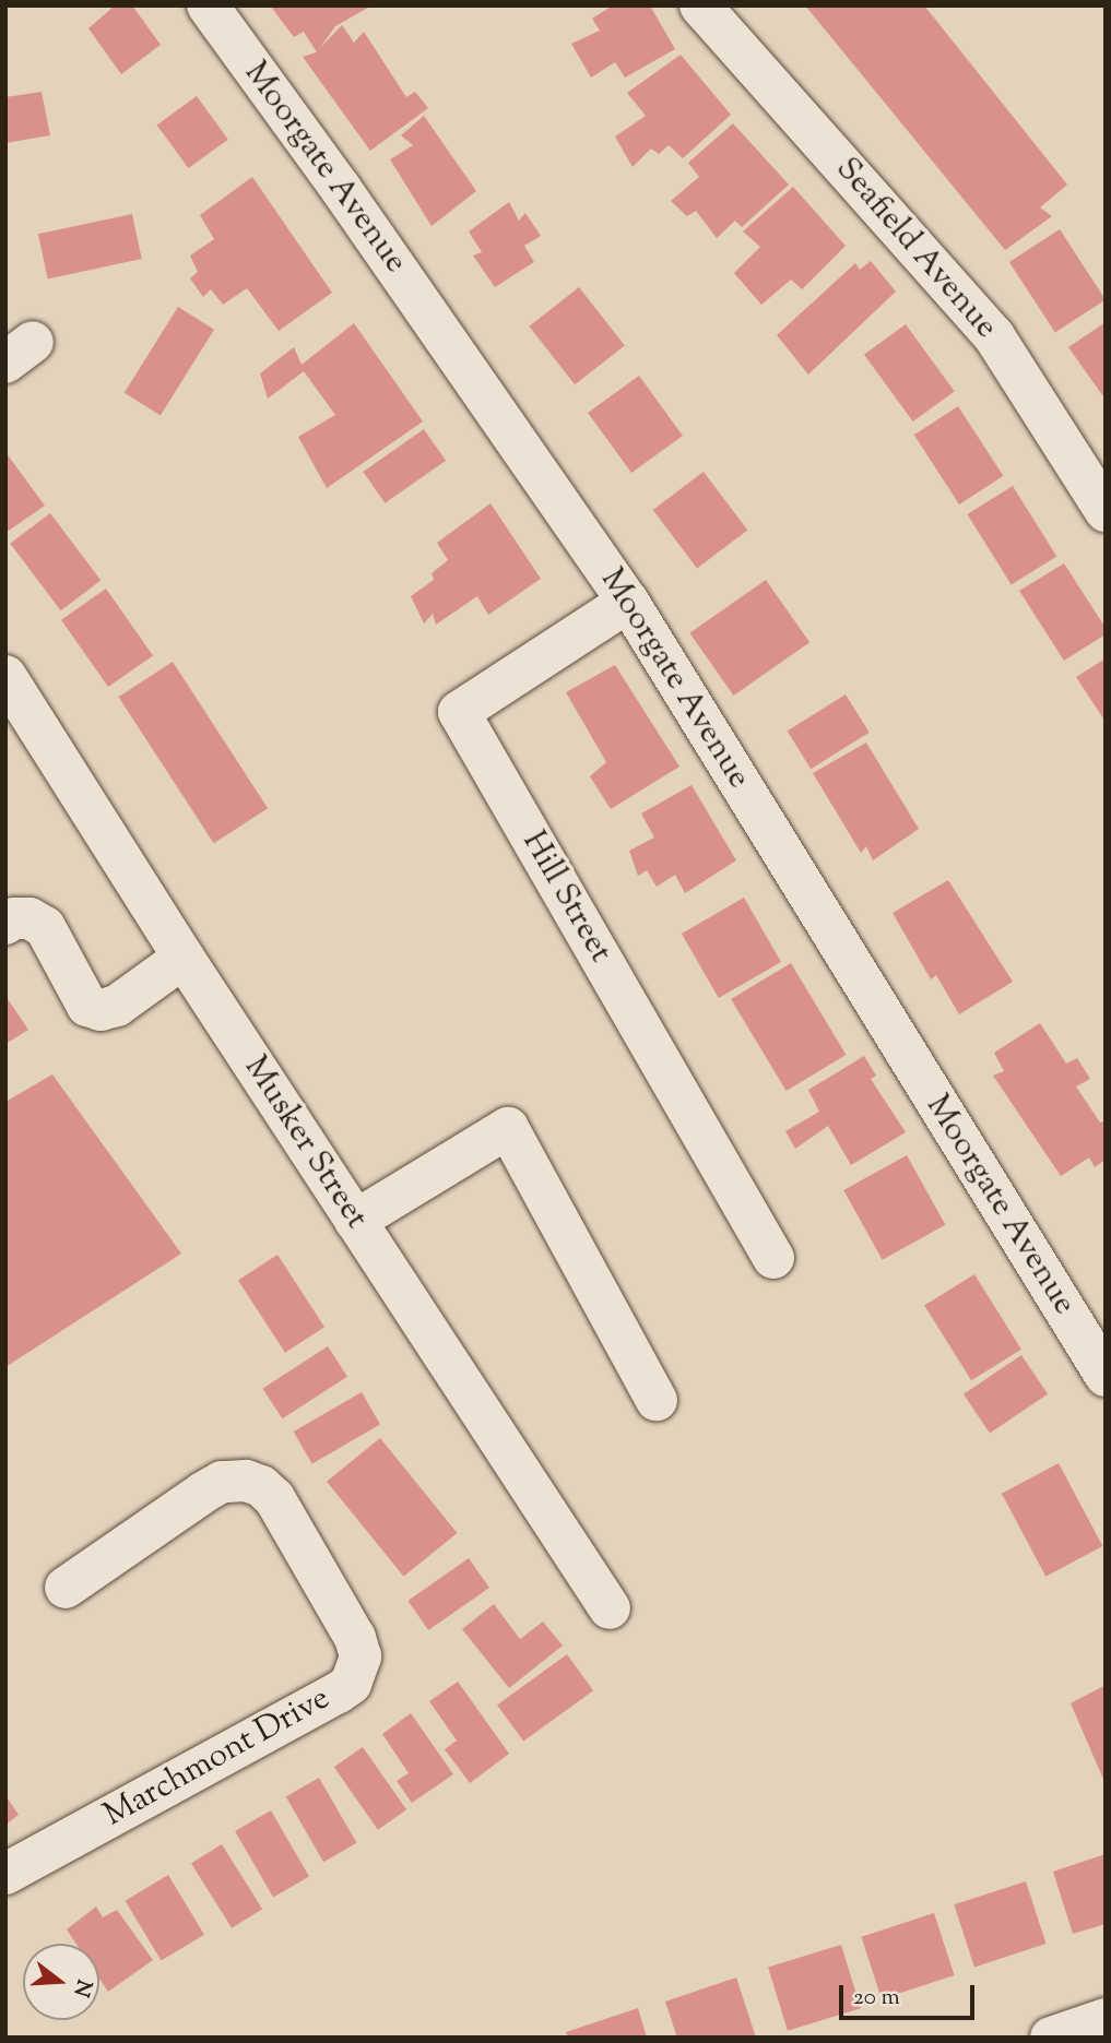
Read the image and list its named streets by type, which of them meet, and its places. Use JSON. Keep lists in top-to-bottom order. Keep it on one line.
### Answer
{"streets":{"street":["Moorgate Avenue","Seafield Avenue","Hill Street","Musker Street","Marchmont Drive"]},"crossings":[["Moorgate Avenue","Hill Street"]],"scale_bar":"20 m","north":"right"}
